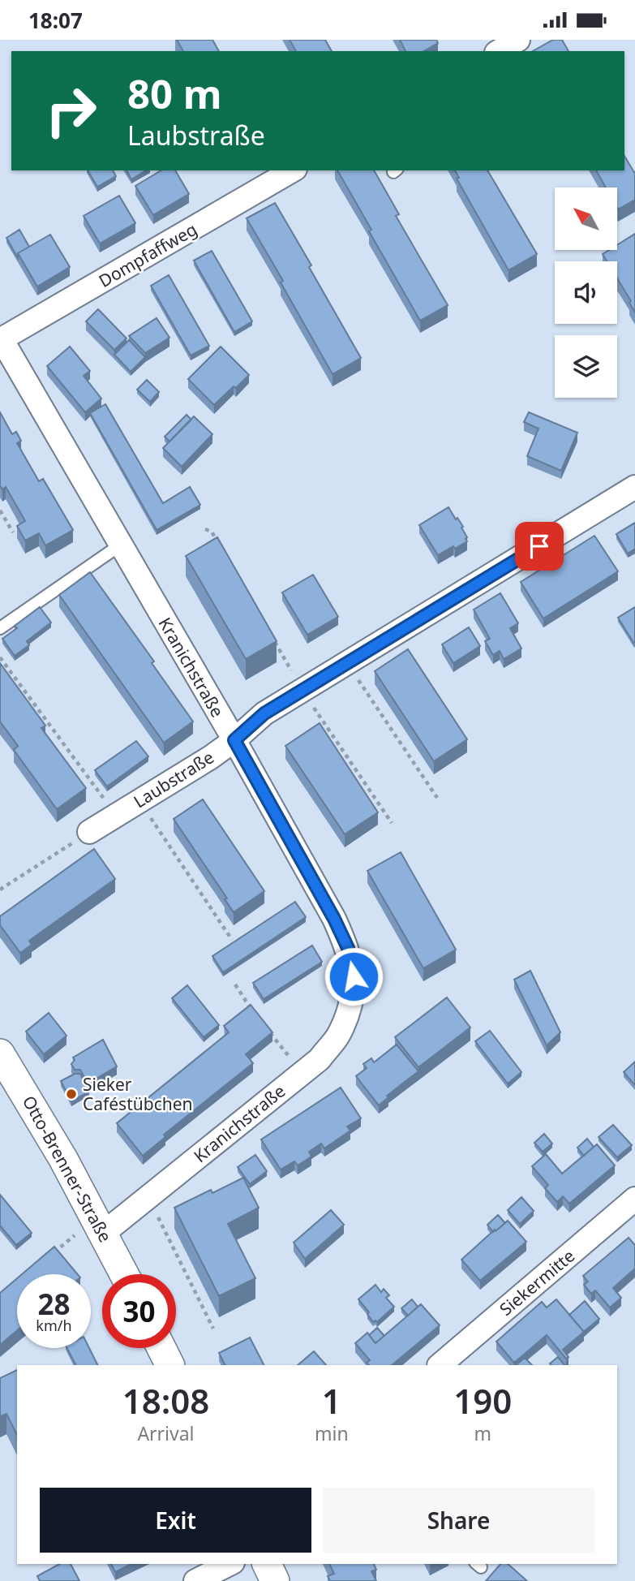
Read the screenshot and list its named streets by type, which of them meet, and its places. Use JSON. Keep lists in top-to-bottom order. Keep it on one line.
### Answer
{"streets":{"street":["Dompfaffweg","Kranichstraße","Laubstraße","Otto-Brenner-Straße","Siekermitte"]},"crossings":[["Dompfaffweg","Kranichstraße"],["Kranichstraße","Laubstraße"],["Kranichstraße","Otto-Brenner-Straße"]],"places":["Sieker Caféstübchen"],"north":"top left","page":{"status":"18:07","turn":["80 m","Laubstraße"],"speed":"28 km/h","limit":"30","eta":["18:08","Arrival","1","min","190","m"],"buttons":["Exit","Share"]}}
